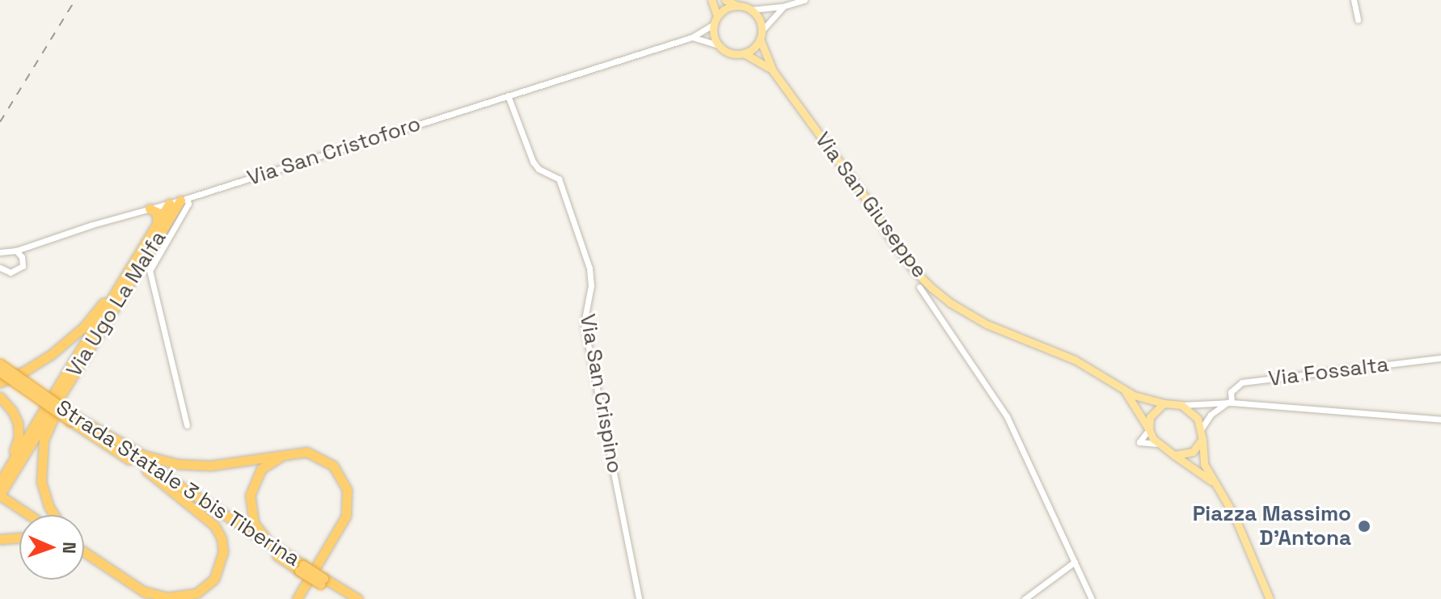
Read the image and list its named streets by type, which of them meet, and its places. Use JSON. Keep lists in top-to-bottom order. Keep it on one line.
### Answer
{"streets":{"highway":["Via Ugo La Malfa","Strada Statale 3 bis Tiberina"],"main road":["Via San Giuseppe"],"street":["Via San Cristoforo","Via Fossalta","Via San Crispino"]},"crossings":[["Via San Cristoforo","Via San Giuseppe"],["Via San Cristoforo","Via San Crispino"]],"places":["Piazza Massimo D'Antona"],"north":"right"}
